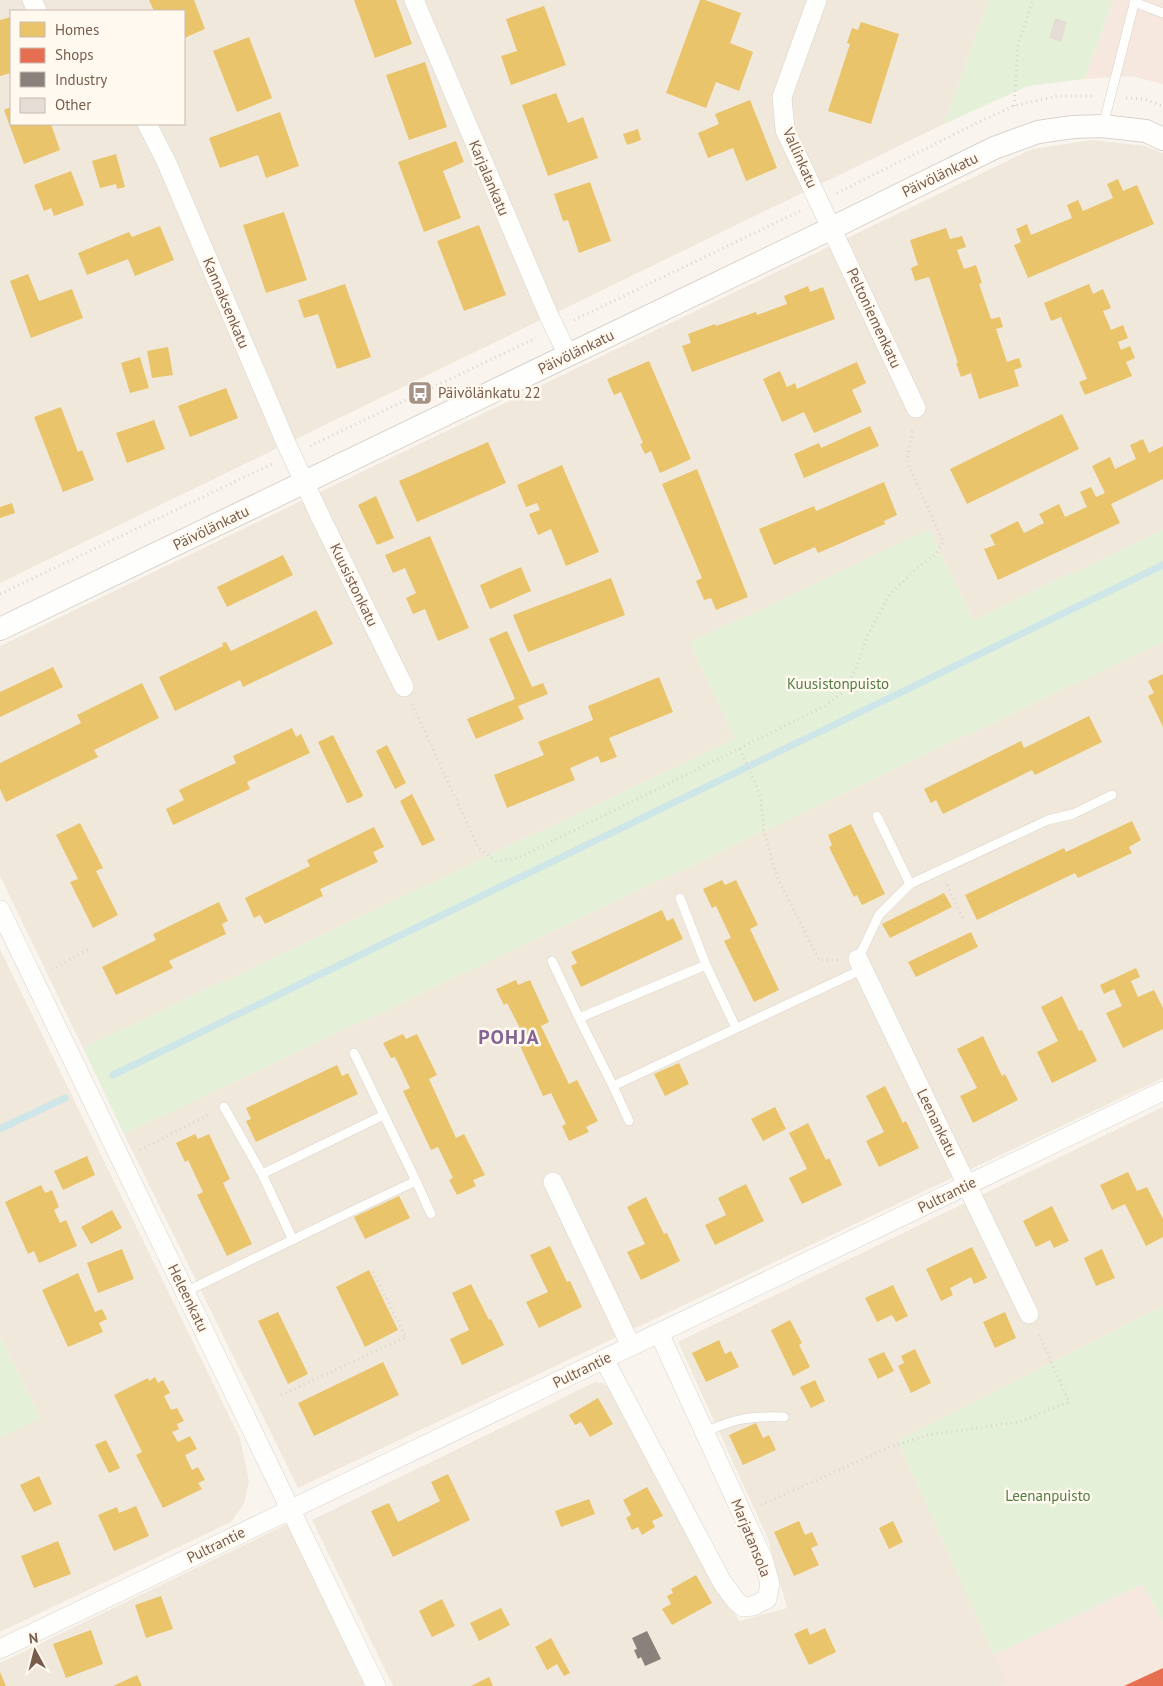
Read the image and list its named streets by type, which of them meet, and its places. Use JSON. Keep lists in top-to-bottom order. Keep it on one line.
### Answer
{"streets":{"street":["Vallinkatu","Päivölänkatu","Karjalankatu","Kannaksenkatu","Peltoniemenkatu","Kuusistonkatu","Leenankatu","Pultrantie","Heleenkatu","Marjatansola"]},"crossings":[["Vallinkatu","Päivölänkatu"],["Vallinkatu","Peltoniemenkatu"],["Päivölänkatu","Karjalankatu"],["Päivölänkatu","Kannaksenkatu"],["Päivölänkatu","Peltoniemenkatu"],["Päivölänkatu","Kuusistonkatu"],["Kannaksenkatu","Kuusistonkatu"],["Leenankatu","Pultrantie"],["Pultrantie","Heleenkatu"],["Pultrantie","Marjatansola"]],"districts":["POHJA"],"parks":["Kuusistonpuisto","Leenanpuisto"],"places":{"bus stop":["Päivölänkatu 22"]},"legend":["Homes","Shops","Industry","Other"],"north":"top"}
